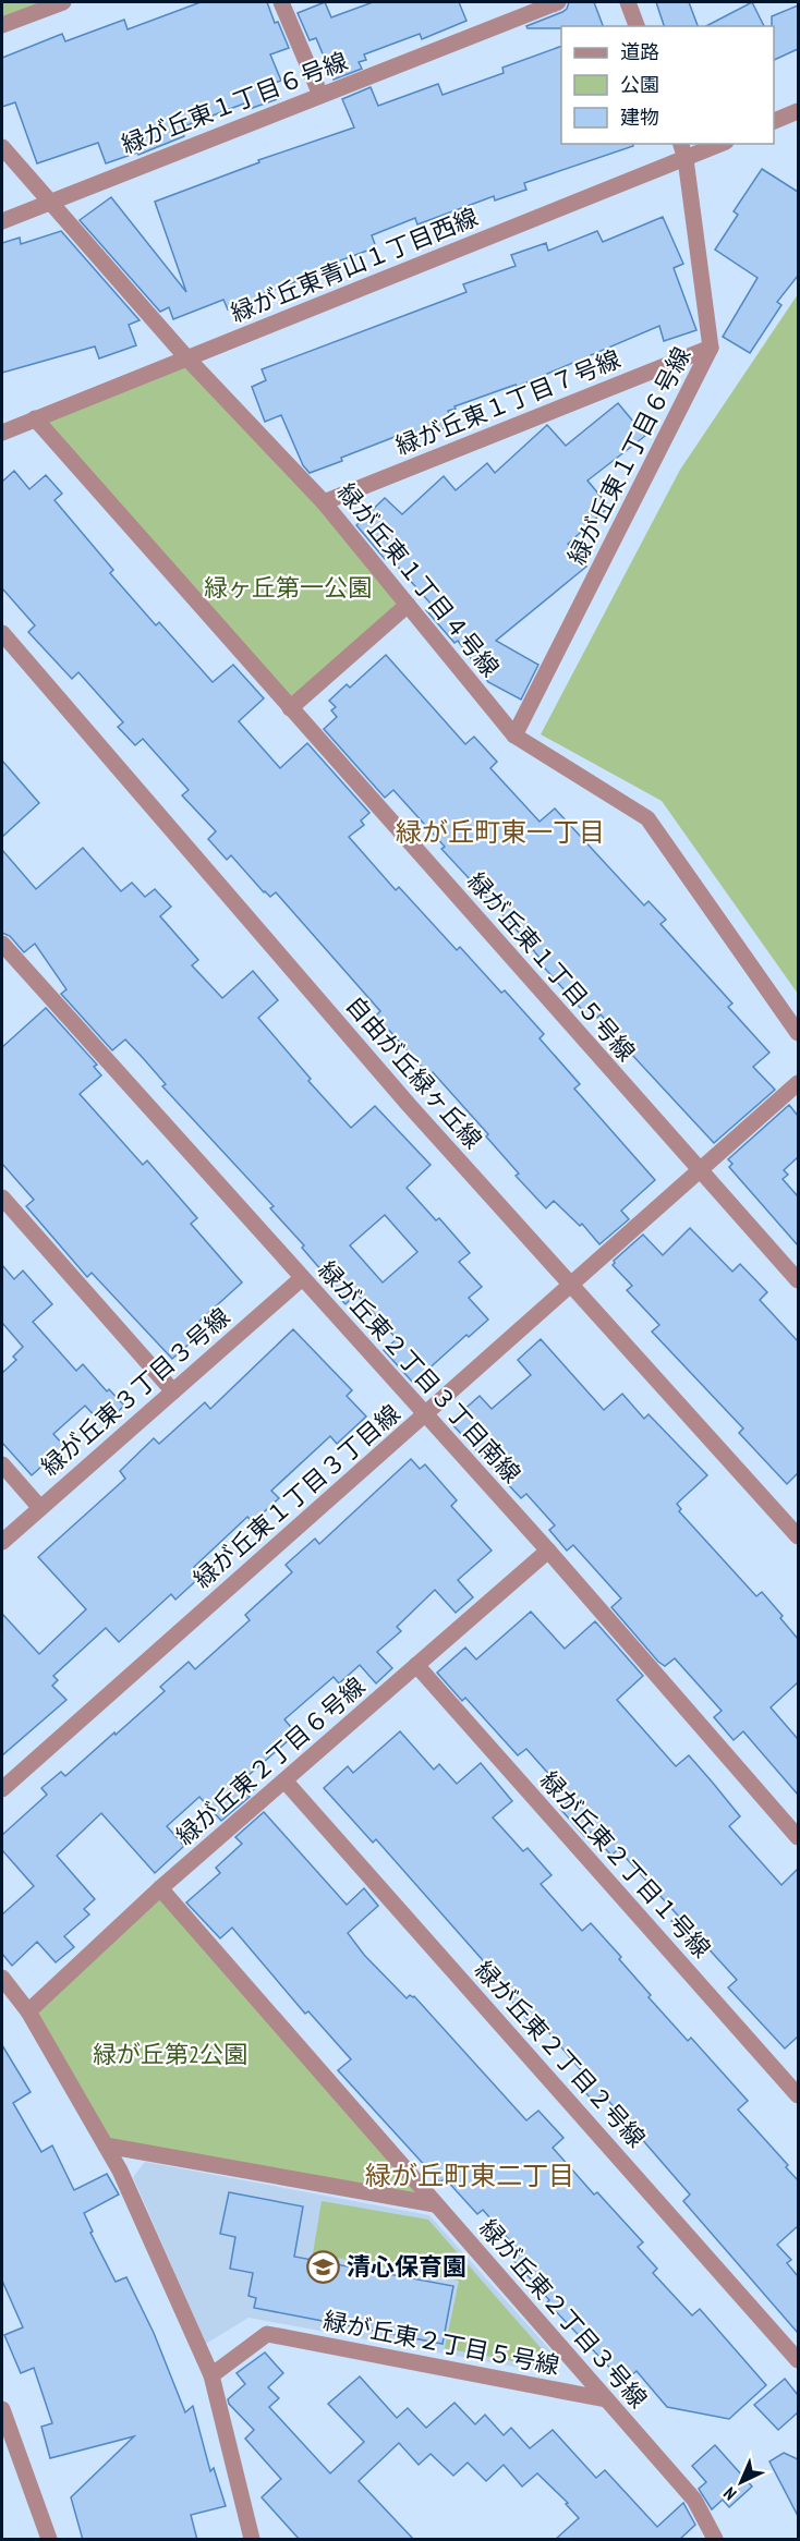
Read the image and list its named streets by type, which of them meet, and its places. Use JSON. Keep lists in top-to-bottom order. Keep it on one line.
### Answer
{"streets":{"street":["緑が丘東１丁目６号線","緑が丘東青山１丁目西線","緑が丘東１丁目７号線","緑が丘東１丁目４号線","緑が丘東１丁目５号線","自由が丘緑ヶ丘線","緑が丘東２丁目３丁目南線","緑が丘東３丁目３号線","緑が丘東１丁目３丁目線","緑が丘東２丁目６号線","緑が丘東２丁目１号線","緑が丘東２丁目２号線","緑が丘東２丁目３号線","緑が丘東２丁目５号線"]},"crossings":[["緑が丘東１丁目６号線","緑が丘東青山１丁目西線"],["緑が丘東１丁目６号線","緑が丘東１丁目７号線"],["緑が丘東１丁目６号線","緑が丘東１丁目４号線"],["緑が丘東青山１丁目西線","緑が丘東１丁目４号線"],["緑が丘東青山１丁目西線","緑が丘東１丁目５号線"],["緑が丘東１丁目７号線","緑が丘東１丁目４号線"],["緑が丘東１丁目５号線","緑が丘東１丁目３丁目線"],["自由が丘緑ヶ丘線","緑が丘東１丁目３丁目線"],["緑が丘東２丁目３丁目南線","緑が丘東３丁目３号線"],["緑が丘東２丁目３丁目南線","緑が丘東１丁目３丁目線"],["緑が丘東２丁目３丁目南線","緑が丘東２丁目６号線"],["緑が丘東２丁目６号線","緑が丘東２丁目１号線"],["緑が丘東２丁目６号線","緑が丘東２丁目２号線"],["緑が丘東２丁目６号線","緑が丘東２丁目３号線"],["緑が丘東２丁目３号線","緑が丘東２丁目５号線"]],"districts":["緑が丘町東一丁目","緑が丘町東二丁目"],"parks":["緑ヶ丘第一公園","緑が丘第2公園"],"places":{"school or university":["清心保育園"]},"legend":["道路","公園","建物"],"north":"bottom left"}
